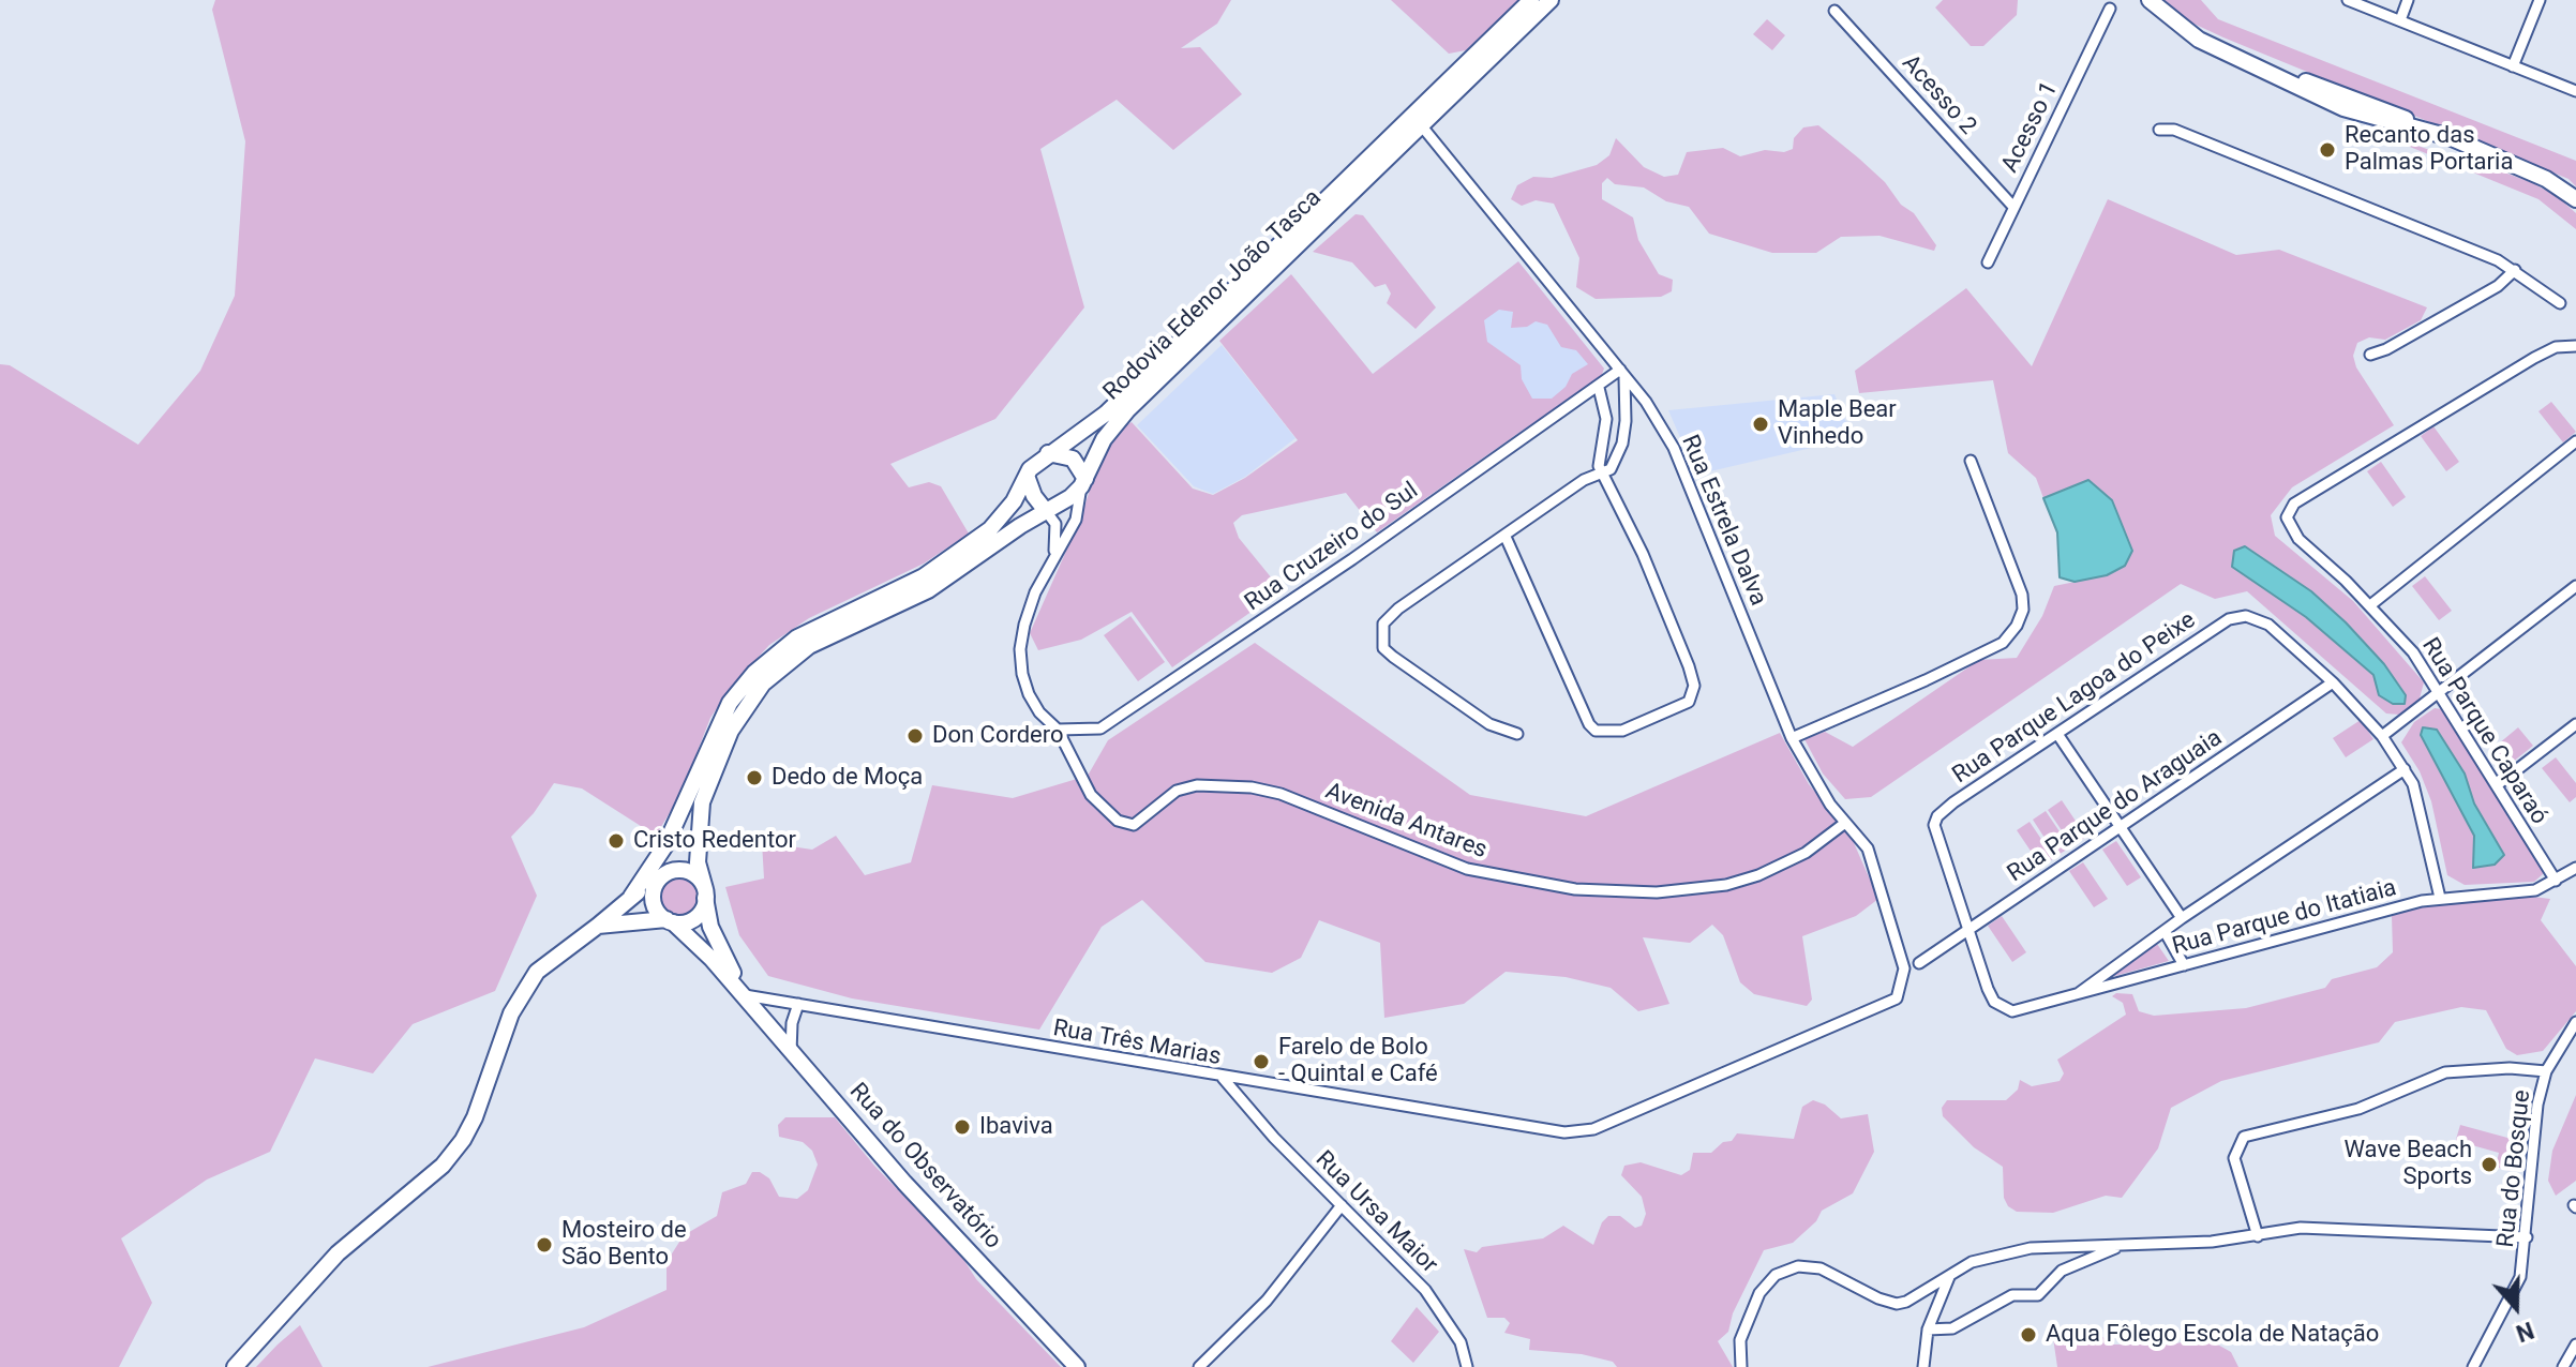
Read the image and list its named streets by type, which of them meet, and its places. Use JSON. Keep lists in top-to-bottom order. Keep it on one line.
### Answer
{"streets":{"main road":["Rodovia Edenor João Tasca","Rua do Observatório"],"street":["Acesso 2","Acesso 1","Rua Estrela Dalva","Rua Cruzeiro do Sul","Rua Parque Lagoa do Peixe","Rua Parque Caparaó","Rua Parque do Araguaia","Avenida Antares","Rua Parque do Itatiaia","Rua Três Marias","Rua do Bosque","Rua Ursa Maior"]},"crossings":[["Acesso 2","Acesso 1"],["Rodovia Edenor João Tasca","Rua Estrela Dalva"],["Rodovia Edenor João Tasca","Rua do Observatório"],["Rua Estrela Dalva","Rua Cruzeiro do Sul"],["Rua Estrela Dalva","Avenida Antares"],["Rua Estrela Dalva","Rua Três Marias"],["Rua Cruzeiro do Sul","Avenida Antares"],["Rua Parque Lagoa do Peixe","Rua Parque do Araguaia"],["Rua Parque Lagoa do Peixe","Rua Parque do Itatiaia"],["Rua Parque Caparaó","Rua Parque do Itatiaia"],["Rua Parque do Araguaia","Rua Parque do Itatiaia"],["Rua Três Marias","Rua do Observatório"],["Rua Três Marias","Rua Ursa Maior"]],"places":["Recanto das Palmas Portaria","Maple Bear Vinhedo","Don Cordero","Dedo de Moça","Cristo Redentor","Farelo de Bolo - Quintal e Café","Ibaviva","Wave Beach Sports","Mosteiro de São Bento","Aqua Fôlego Escola de Natação"],"north":"bottom"}
